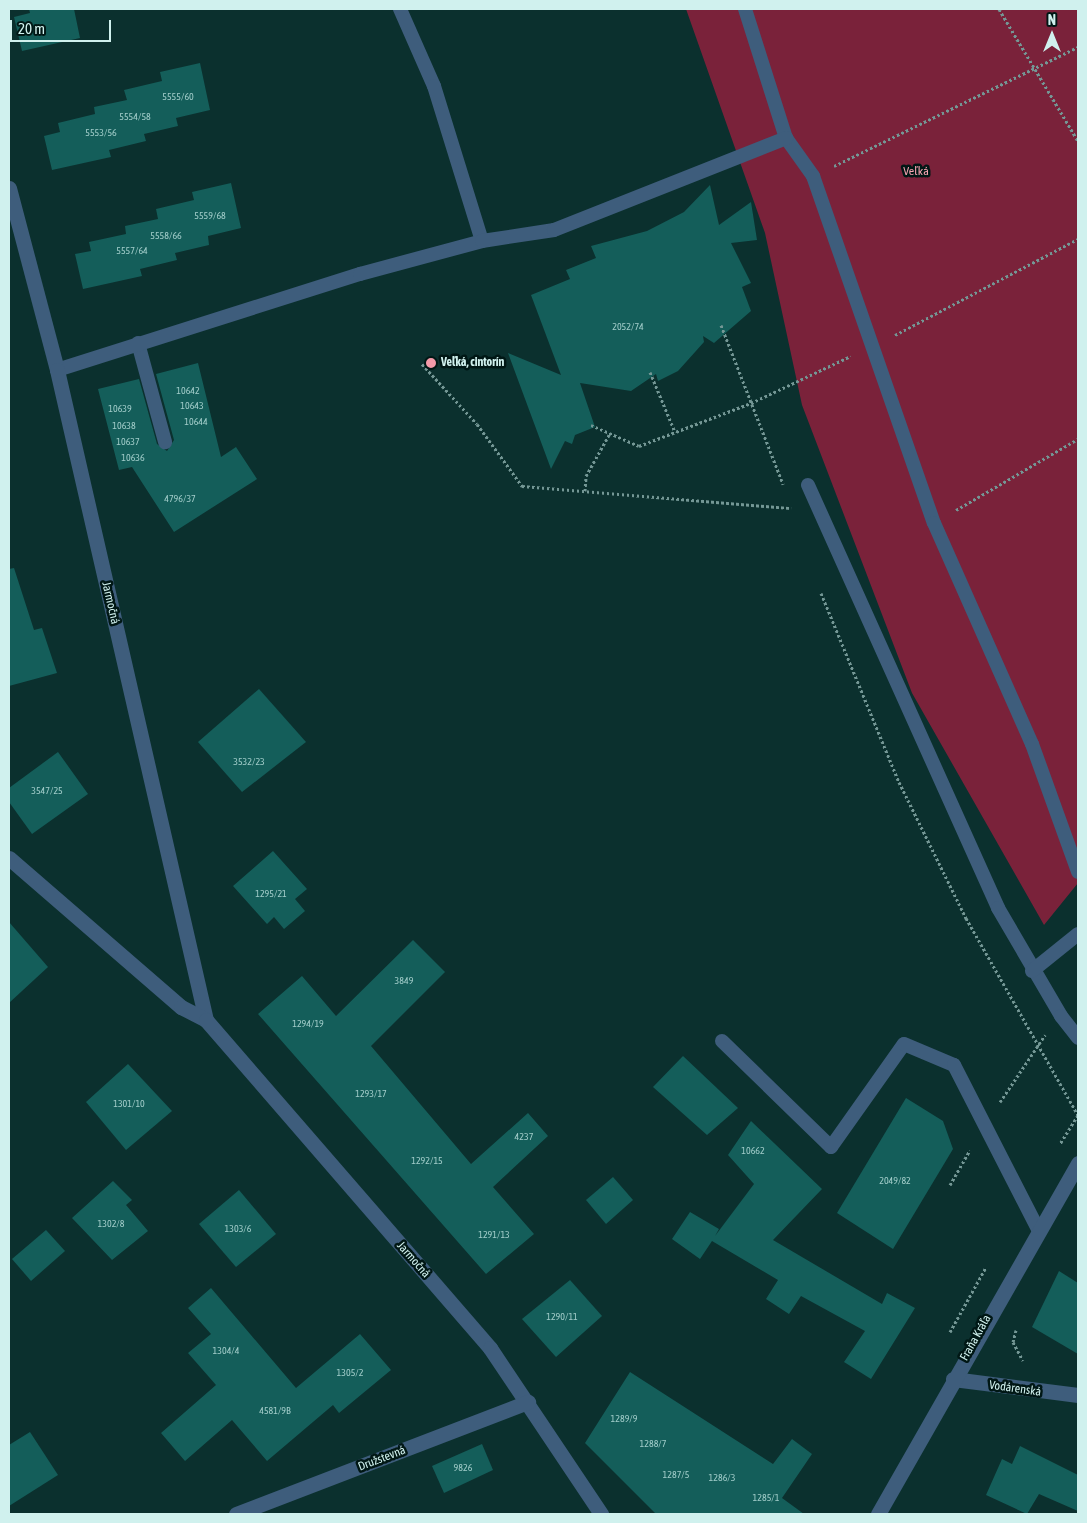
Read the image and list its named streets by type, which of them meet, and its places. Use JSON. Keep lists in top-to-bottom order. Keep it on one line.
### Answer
{"streets":{"street":["Jarmočná","Fraňa Kráľa","Vodárenská","Družstevná"]},"crossings":[["Jarmočná","Družstevná"],["Fraňa Kráľa","Vodárenská"]],"parks":["Veľká"],"places":["Veľká, cintorín"],"house_numbers":["5555/60","5554/58","5553/56","5559/68","5558/66","5557/64","2052/74","10642","10643","10639","10644","10638","10637","10636","4796/37","3532/23","3547/25","1295/21","3849","1294/19","1293/17","1301/10","4237","10662","1292/15","2049/82","1302/8","1303/6","1291/13","1290/11","1304/4","1305/2","4581/9B","1289/9","1288/7","9826","1287/5","1286/3","1285/1"],"scale_bar":"20 m","north":"top"}
